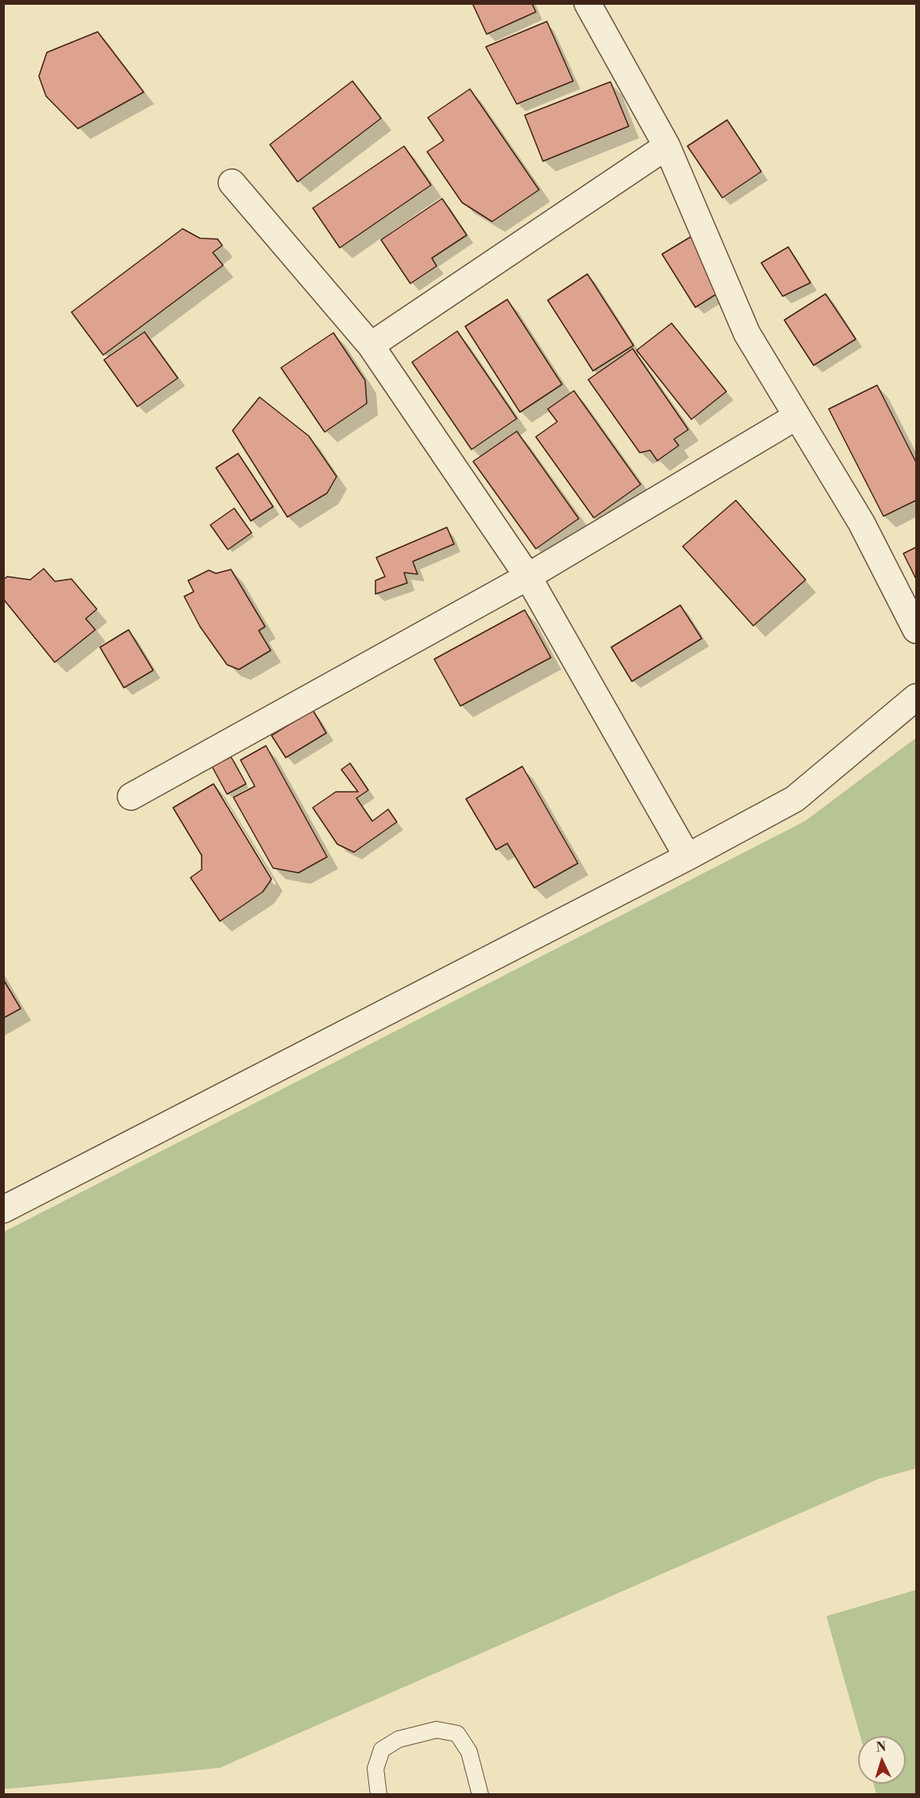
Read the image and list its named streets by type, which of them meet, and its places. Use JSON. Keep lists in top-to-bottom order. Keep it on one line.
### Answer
{"north":"top"}
